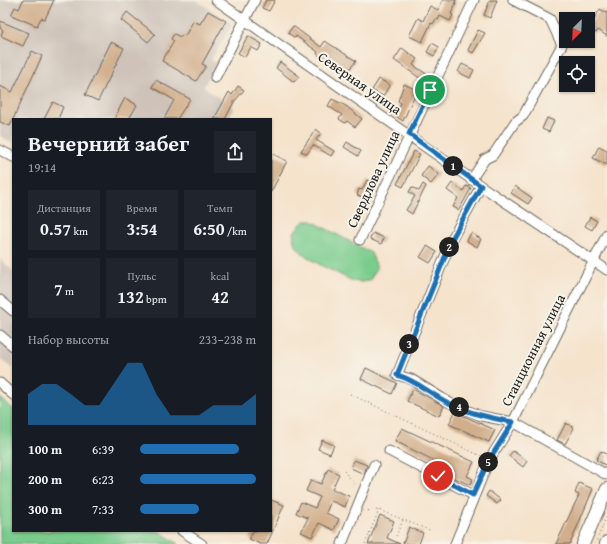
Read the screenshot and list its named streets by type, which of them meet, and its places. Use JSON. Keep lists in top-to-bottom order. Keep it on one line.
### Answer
{"streets":{"street":["Северная улица","Свердлова улица","Станционная улица"]},"crossings":[["Северная улица","Свердлова улица"],["Северная улица","Станционная улица"]],"north":"bottom left","page":{"heading":["Вечерний забег","19:14"],"pins":["1","2","3","4","5"],"stats":[["Дистанция","0.57 km"],["Время","3:54"],["Темп","6:50 /km"],["7 m"],["Пульс","132 bpm"],["kcal","42"]],"chart":["Набор высоты","233–238 m"],"list":[{"name":"100 m","note":"6:39"},{"name":"200 m","note":"6:23"},{"name":"300 m","note":"7:33"}]}}
